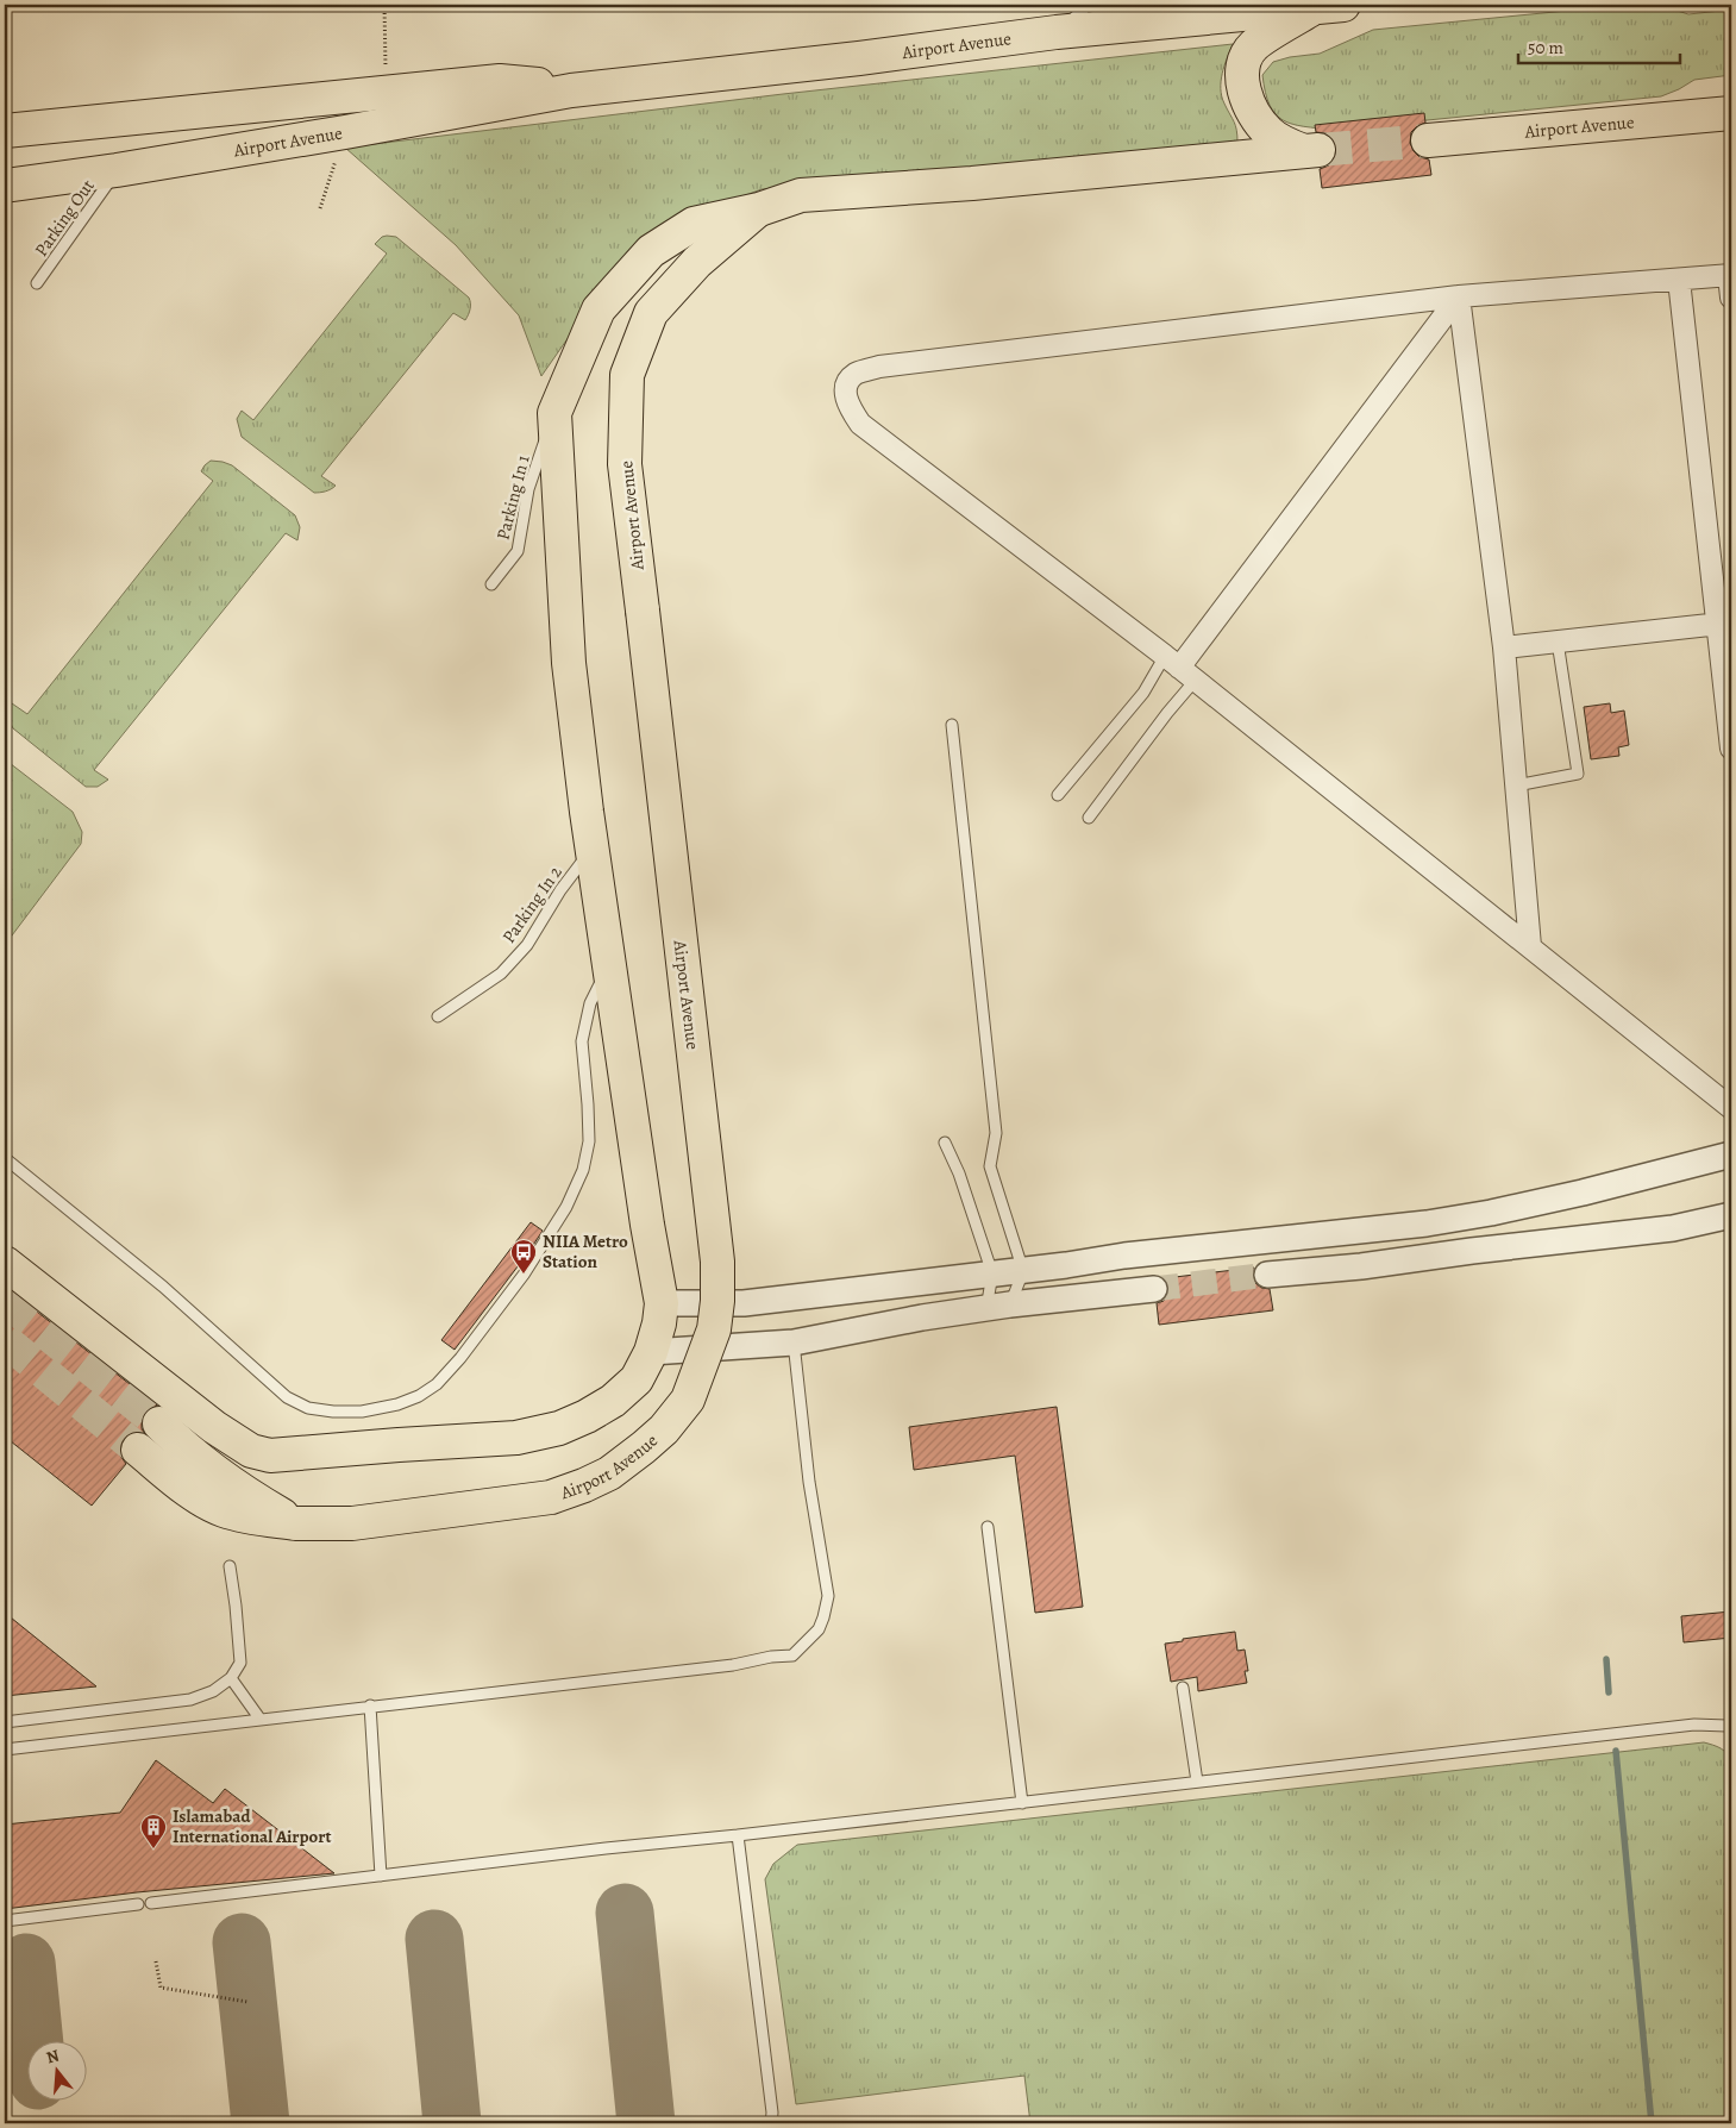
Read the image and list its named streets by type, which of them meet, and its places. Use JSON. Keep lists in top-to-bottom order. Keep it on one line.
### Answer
{"streets":{"main road":["Airport Avenue"],"lane":["Parking Out","Parking In 1","Parking In 2"]},"crossings":[["Airport Avenue","Parking Out"],["Airport Avenue","Parking In 1"],["Airport Avenue","Parking In 2"]],"places":{"bus stop":["NIIA Metro Station"],"building":["Islamabad International Airport"]},"scale_bar":"50 m","north":"top"}
